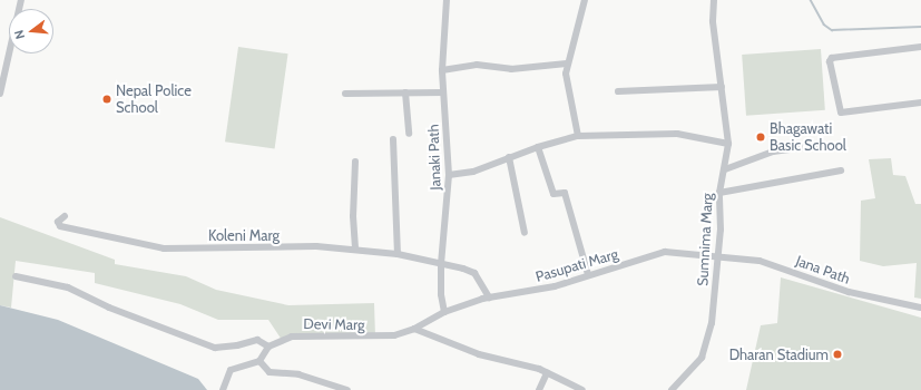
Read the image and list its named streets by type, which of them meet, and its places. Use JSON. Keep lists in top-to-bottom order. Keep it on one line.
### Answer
{"streets":{"street":["Janaki Path","Koleni Marg","Sumnima Marg","Pasupati Marg","Jana Path","Devi Marg"]},"crossings":[["Janaki Path","Koleni Marg"],["Janaki Path","Pasupati Marg"],["Koleni Marg","Pasupati Marg"],["Sumnima Marg","Pasupati Marg"],["Sumnima Marg","Jana Path"],["Pasupati Marg","Jana Path"]],"places":["Nepal Police School","Bhagawati Basic School","Dharan Stadium"],"north":"left"}
